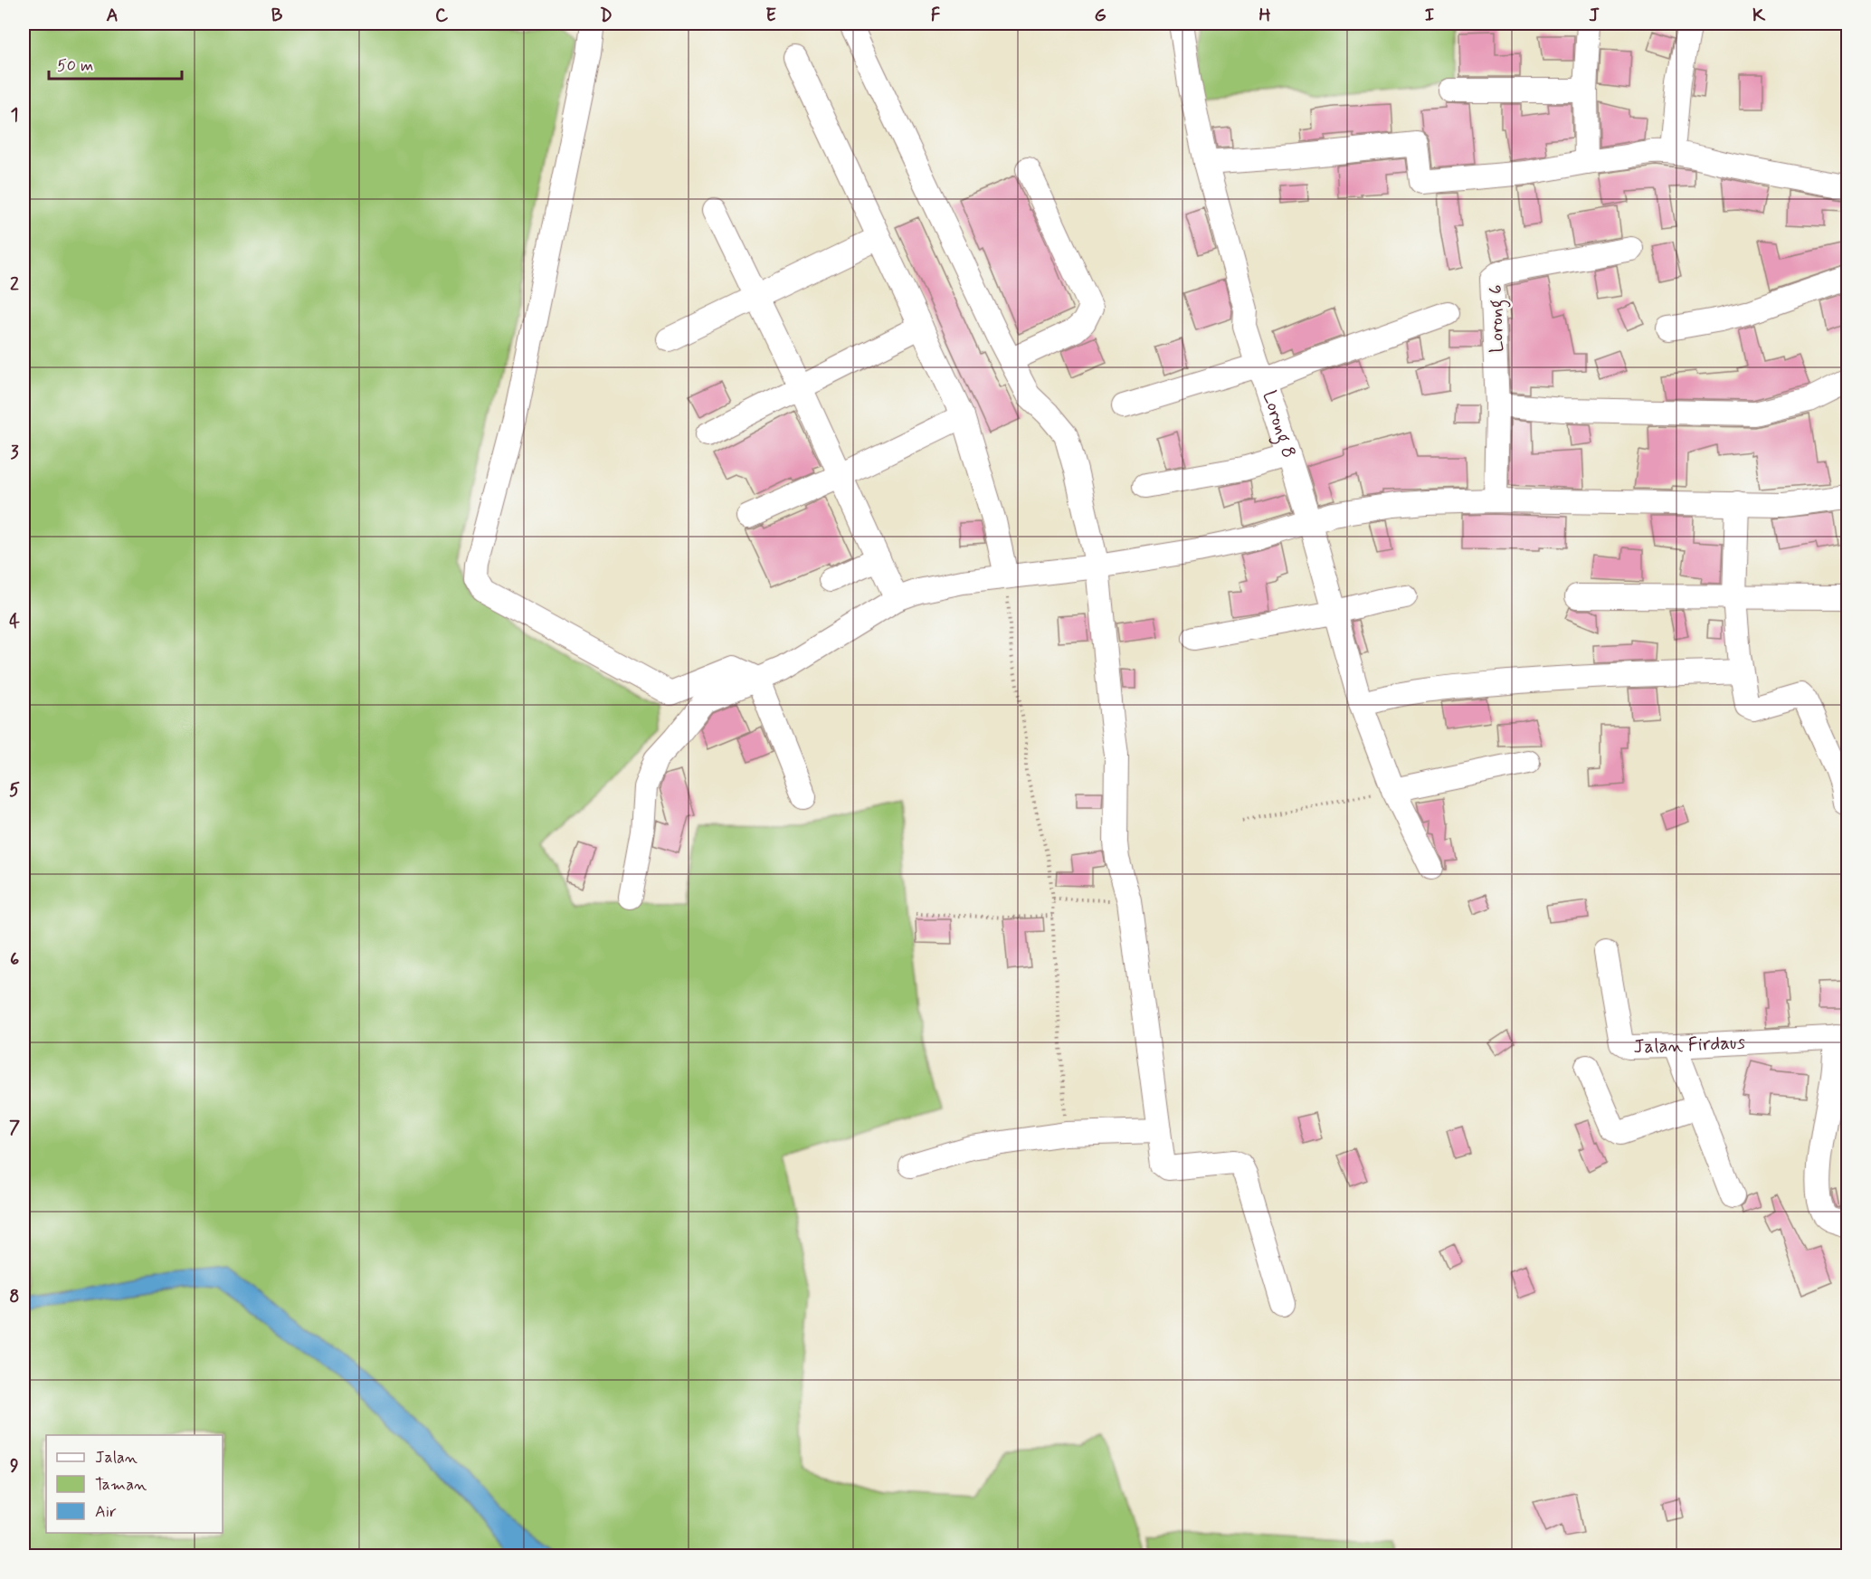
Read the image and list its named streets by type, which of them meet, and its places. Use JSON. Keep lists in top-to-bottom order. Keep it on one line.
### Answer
{"streets":{"street":["Lorong 6","Lorong 8","Jalan Firdaus"]},"legend":["Jalan","Taman","Air"],"scale_bar":"50 m","grid":{"columns":["A","B","C","D","E","F","G","H","I","J","K"],"rows":["1","2","3","4","5","6","7","8","9"]}}
